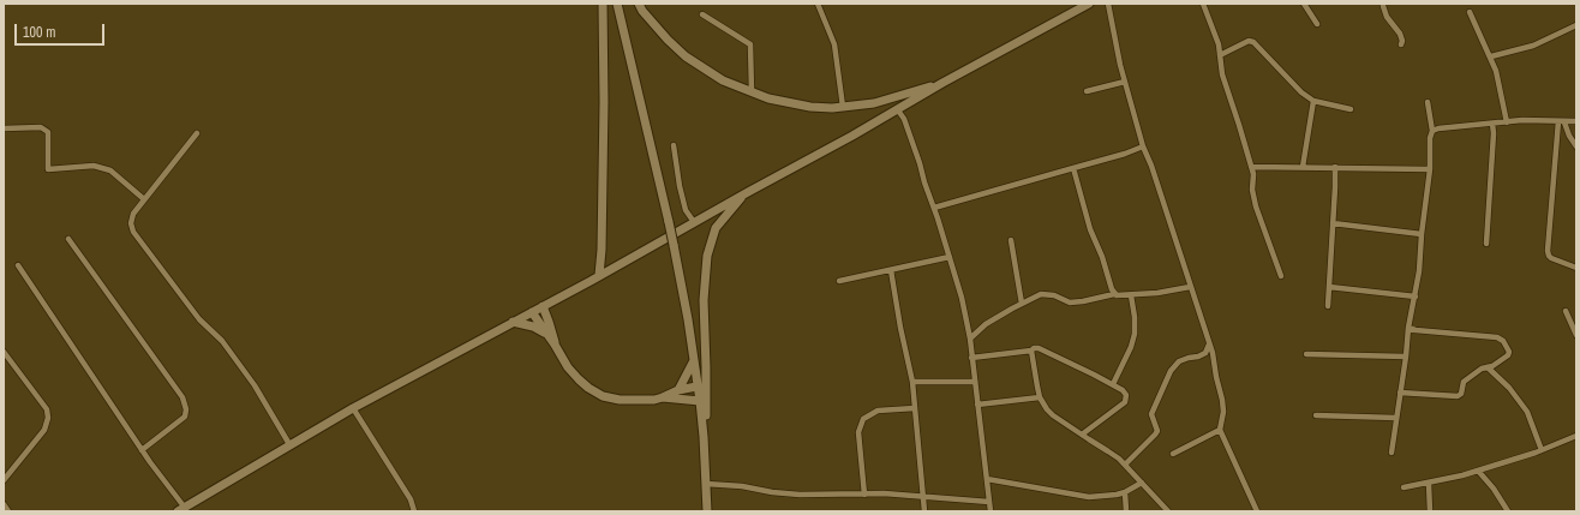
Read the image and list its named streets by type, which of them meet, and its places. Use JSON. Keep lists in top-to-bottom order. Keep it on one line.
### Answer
{"scale_bar":"100 m"}
